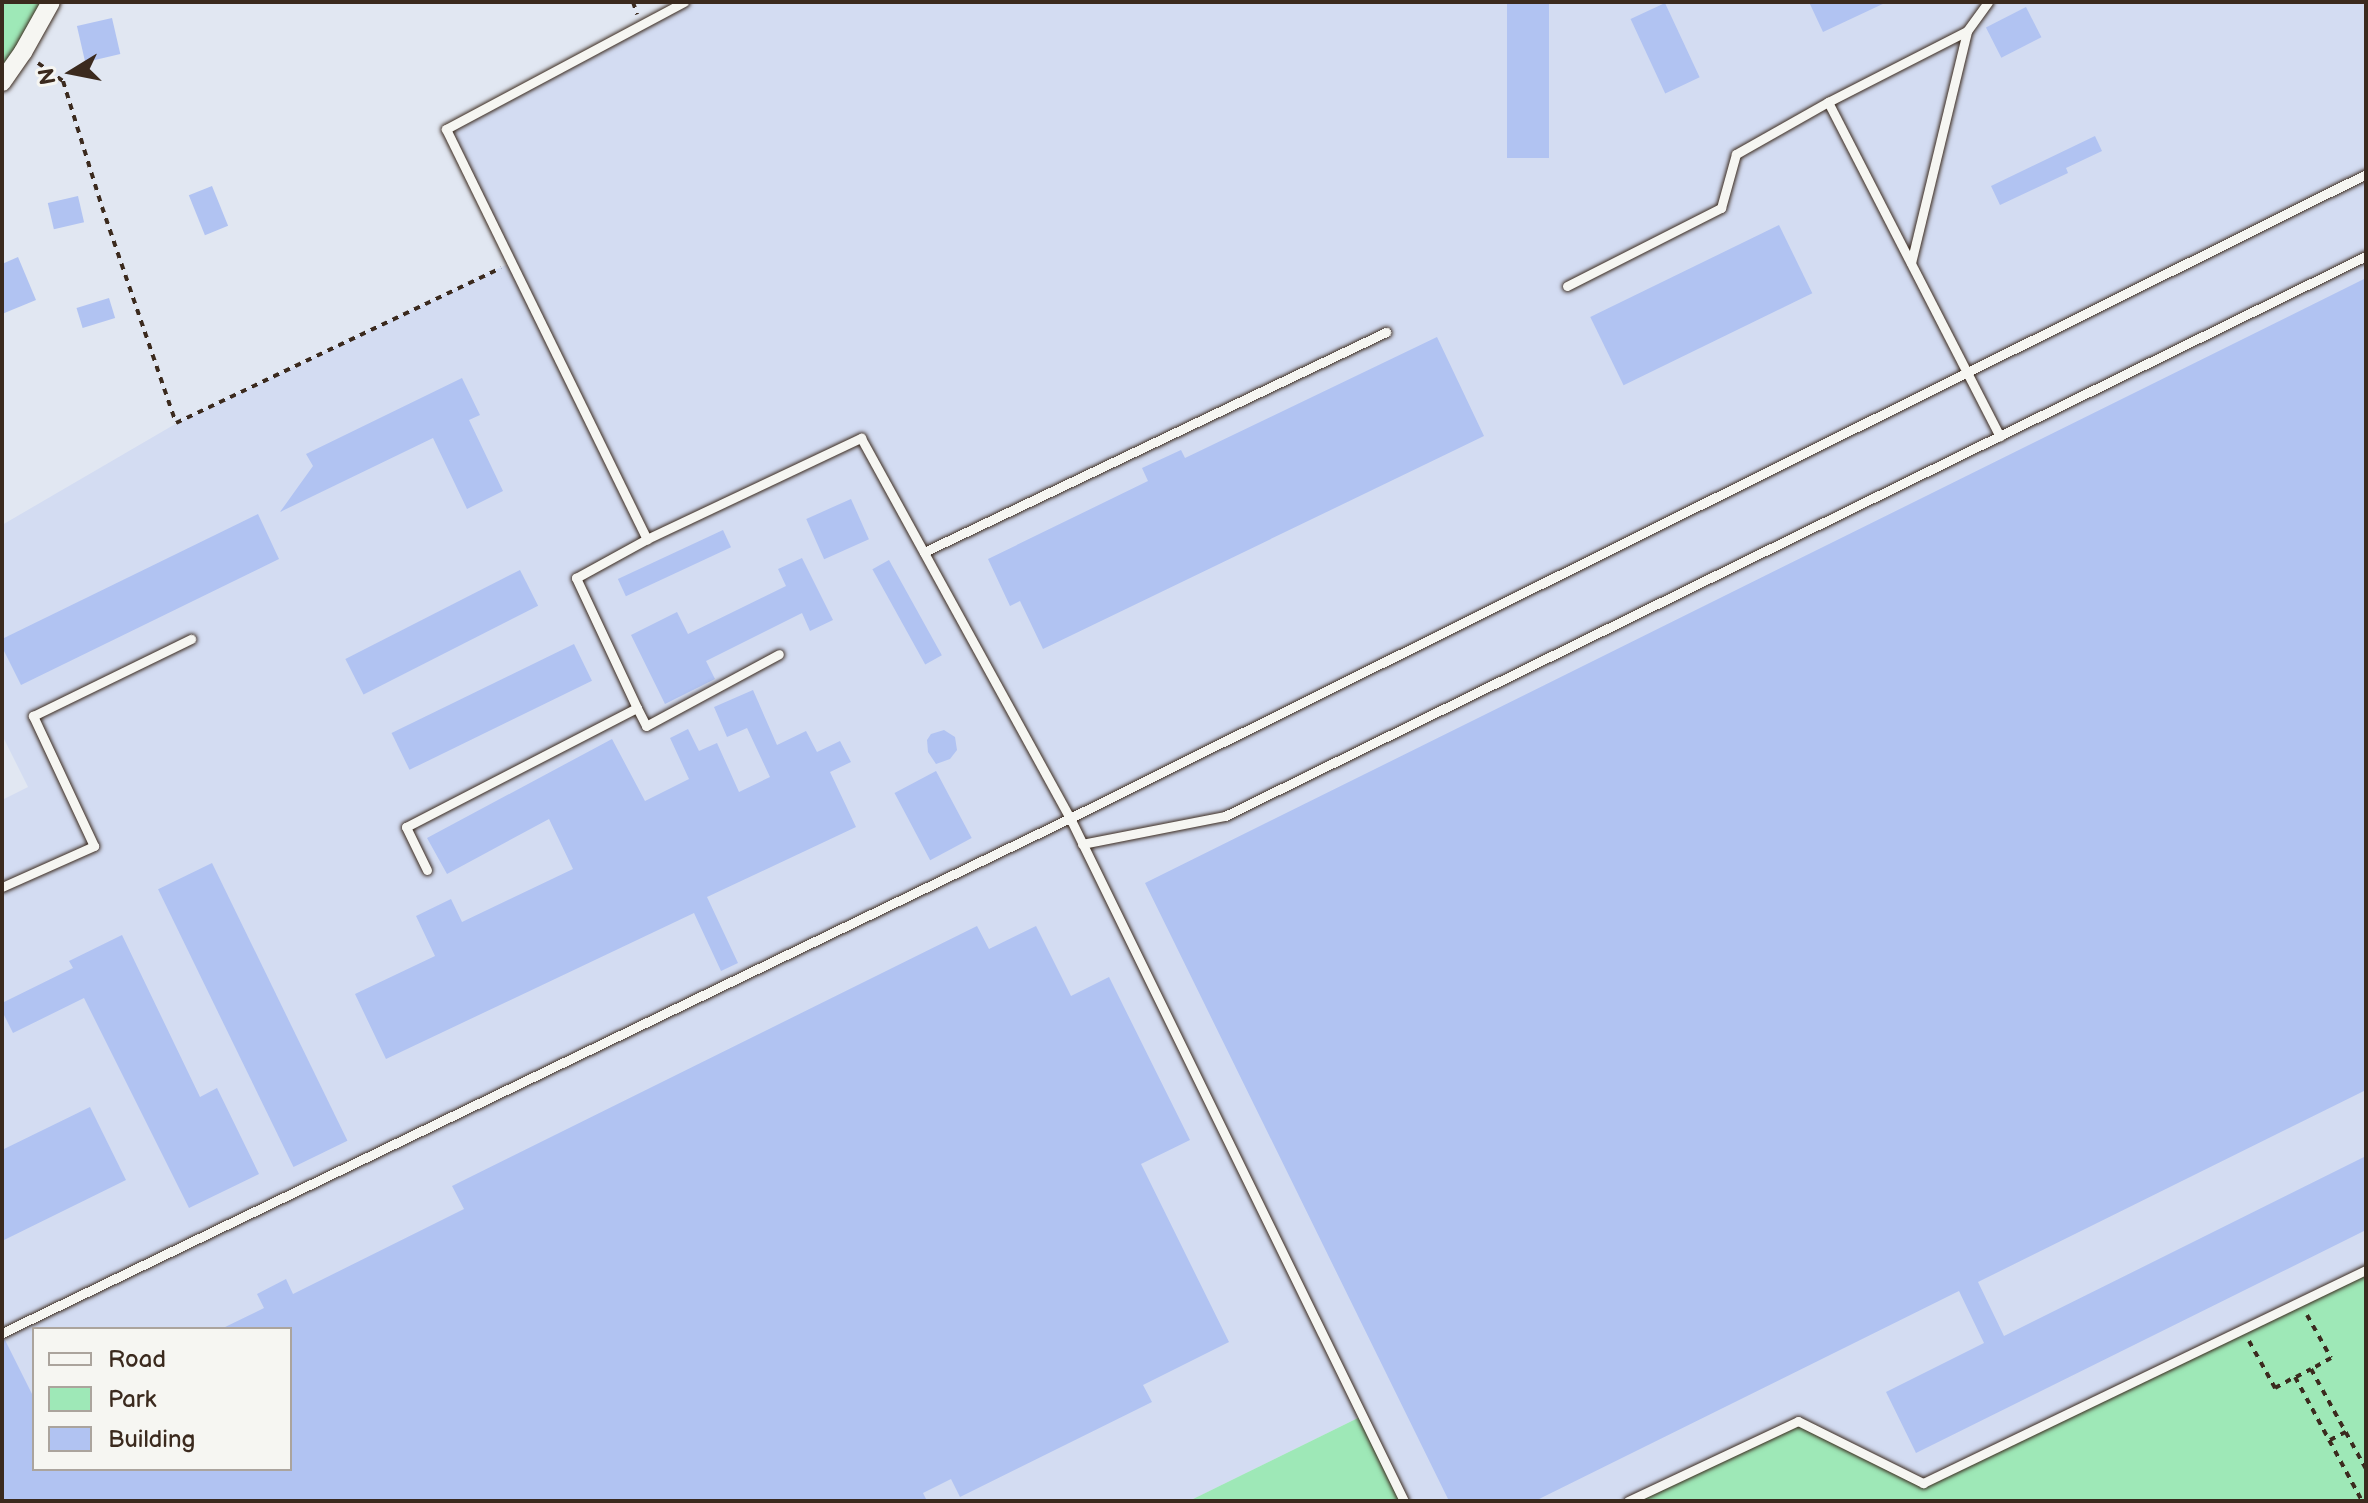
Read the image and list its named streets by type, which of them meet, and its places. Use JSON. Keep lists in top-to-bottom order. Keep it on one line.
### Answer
{"legend":["Road","Park","Building"],"north":"left"}
